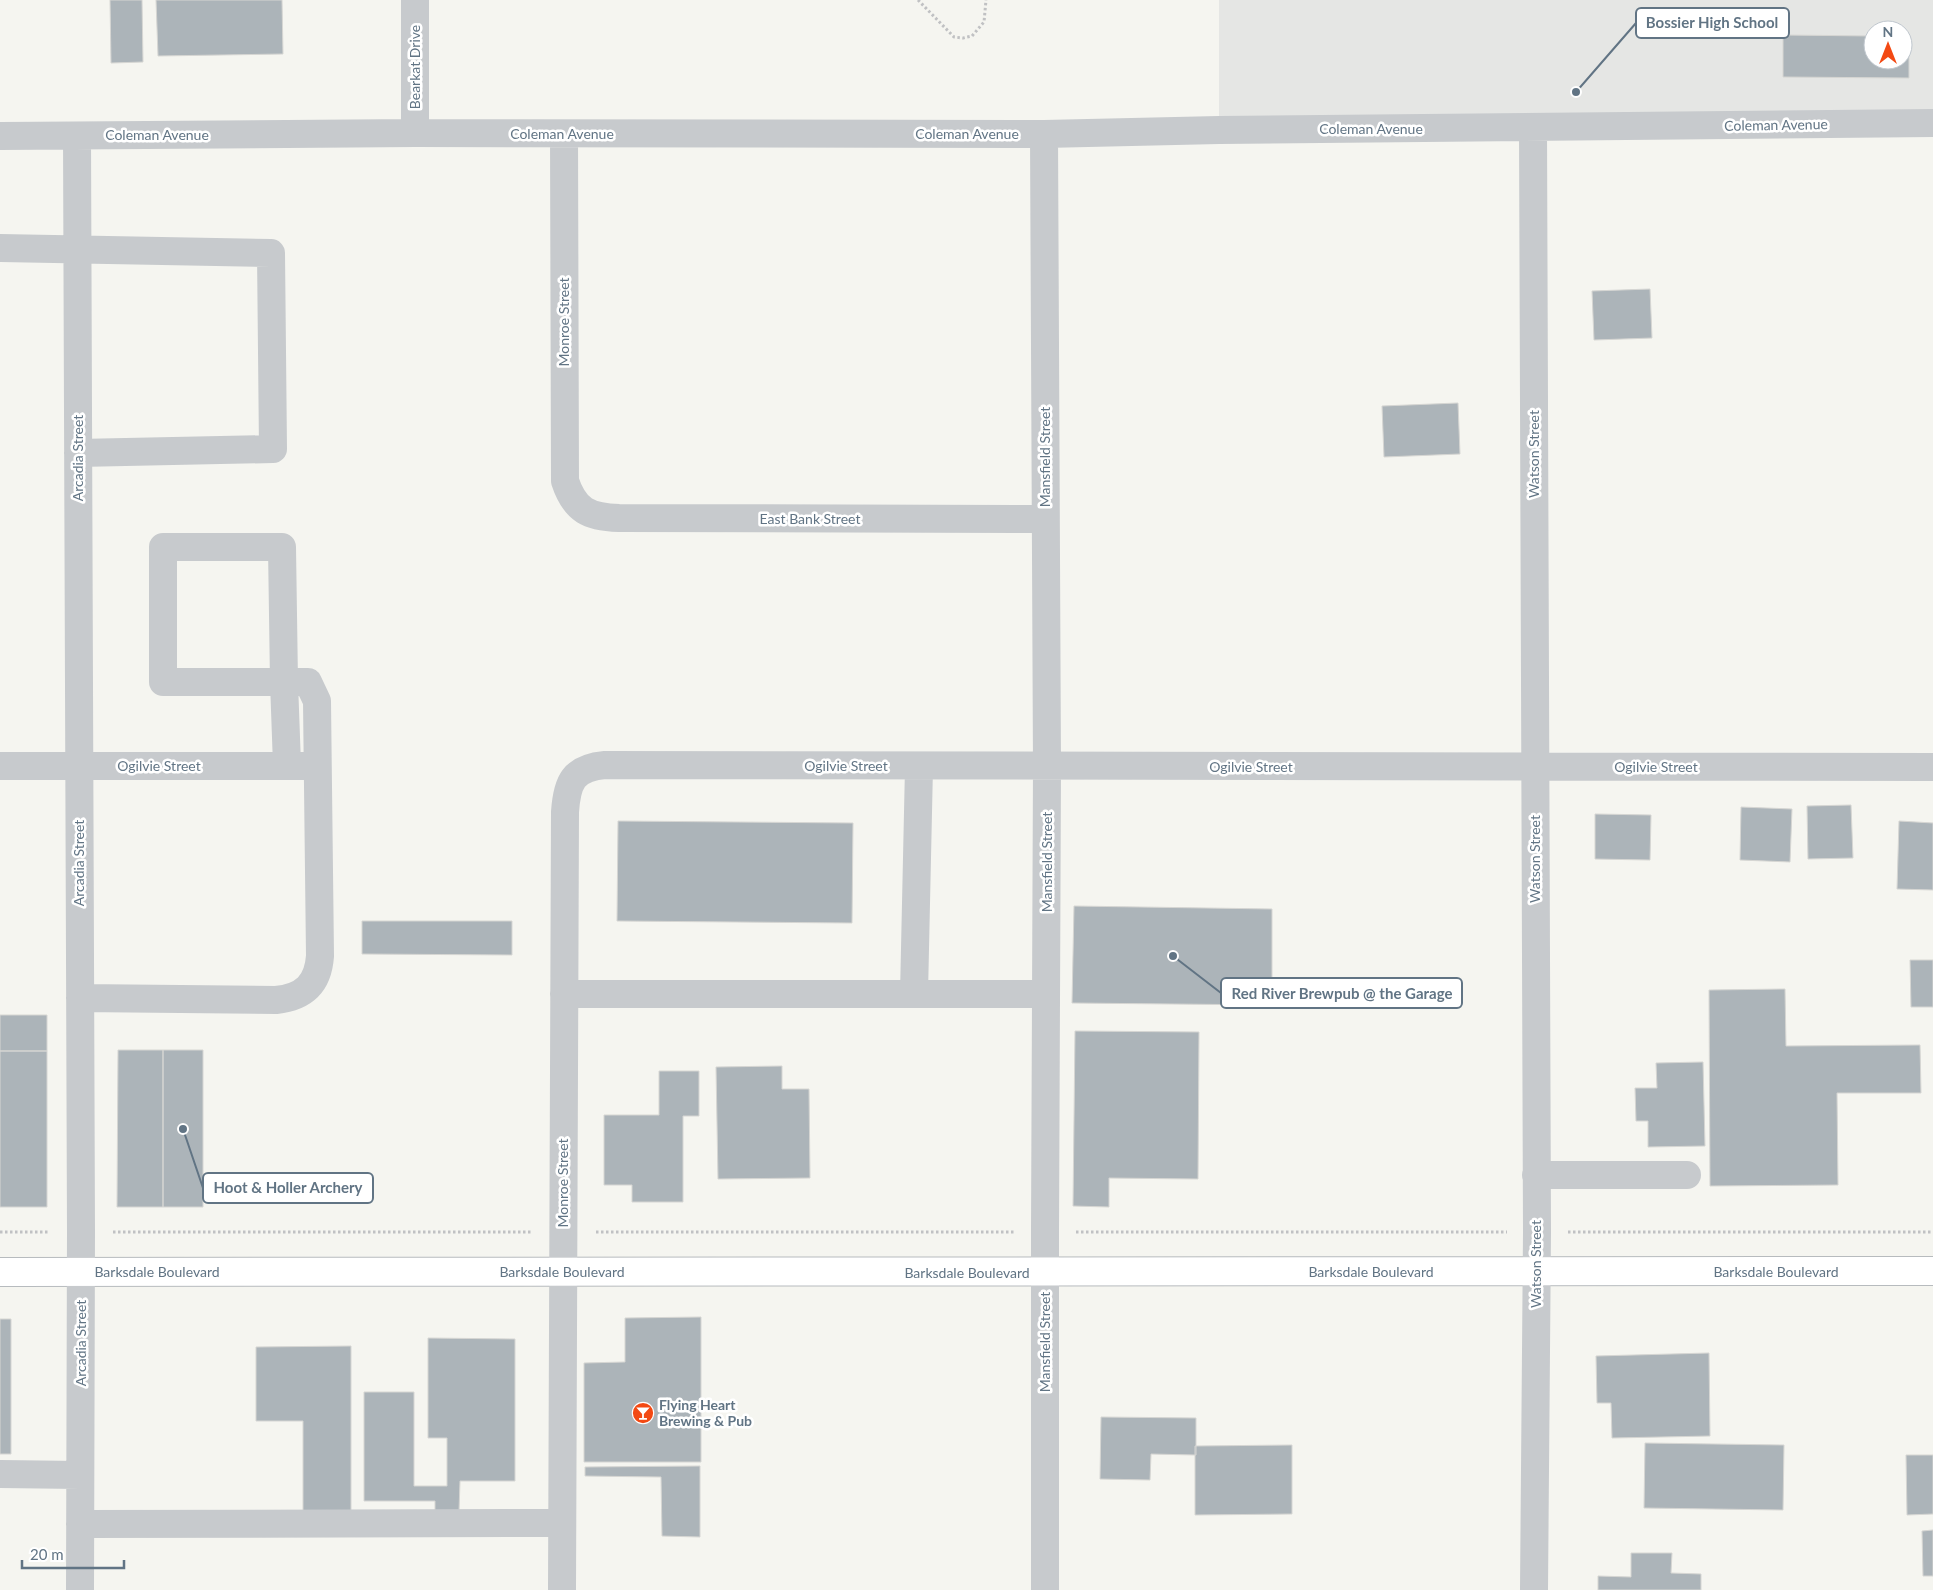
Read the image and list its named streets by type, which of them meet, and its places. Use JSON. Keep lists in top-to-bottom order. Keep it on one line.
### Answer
{"streets":{"main road":["Barksdale Boulevard"],"street":["Bearkat Drive","Coleman Avenue","Monroe Street","Watson Street","Mansfield Street","Arcadia Street","East Bank Street","Ogilvie Street"]},"crossings":[["Bearkat Drive","Coleman Avenue"],["Coleman Avenue","Monroe Street"],["Coleman Avenue","Watson Street"],["Coleman Avenue","Mansfield Street"],["Coleman Avenue","Arcadia Street"],["Monroe Street","East Bank Street"],["Monroe Street","Ogilvie Street"],["Monroe Street","Barksdale Boulevard"],["Watson Street","Ogilvie Street"],["Watson Street","Barksdale Boulevard"],["Mansfield Street","East Bank Street"],["Mansfield Street","Ogilvie Street"],["Mansfield Street","Barksdale Boulevard"],["Arcadia Street","Ogilvie Street"],["Arcadia Street","Barksdale Boulevard"]],"places":{"other":["Bossier High School","Red River Brewpub @ the Garage","Hoot & Holler Archery"],"bar":["Flying Heart Brewing & Pub"]},"scale_bar":"20 m","north":"top"}
